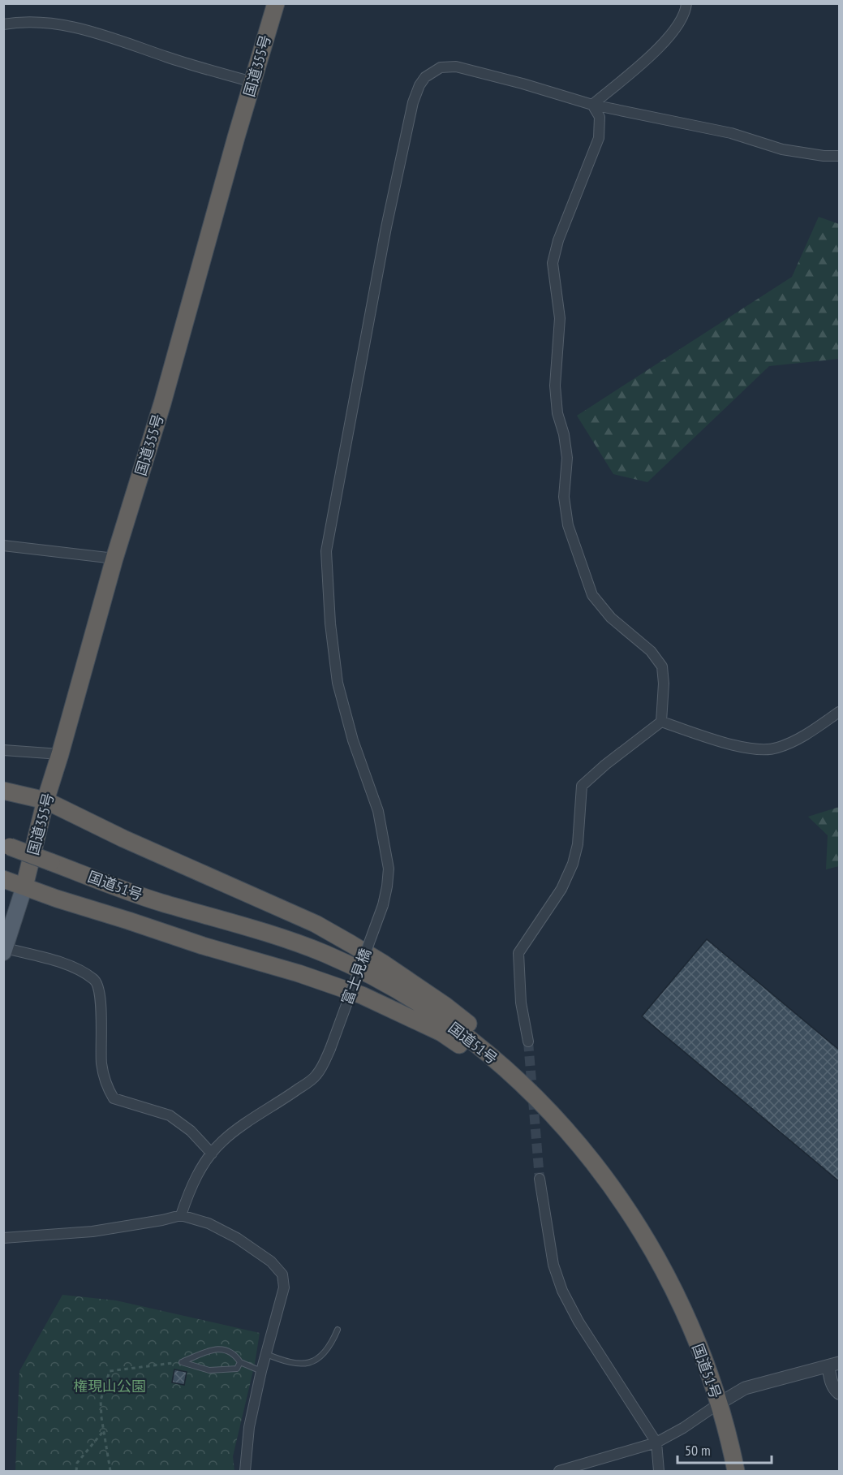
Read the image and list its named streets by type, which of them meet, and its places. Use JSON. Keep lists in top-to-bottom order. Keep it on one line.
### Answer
{"streets":{"highway":["国道355号","国道51号"],"street":["富士見橋"]},"parks":["権現山公園"],"scale_bar":"50 m"}
